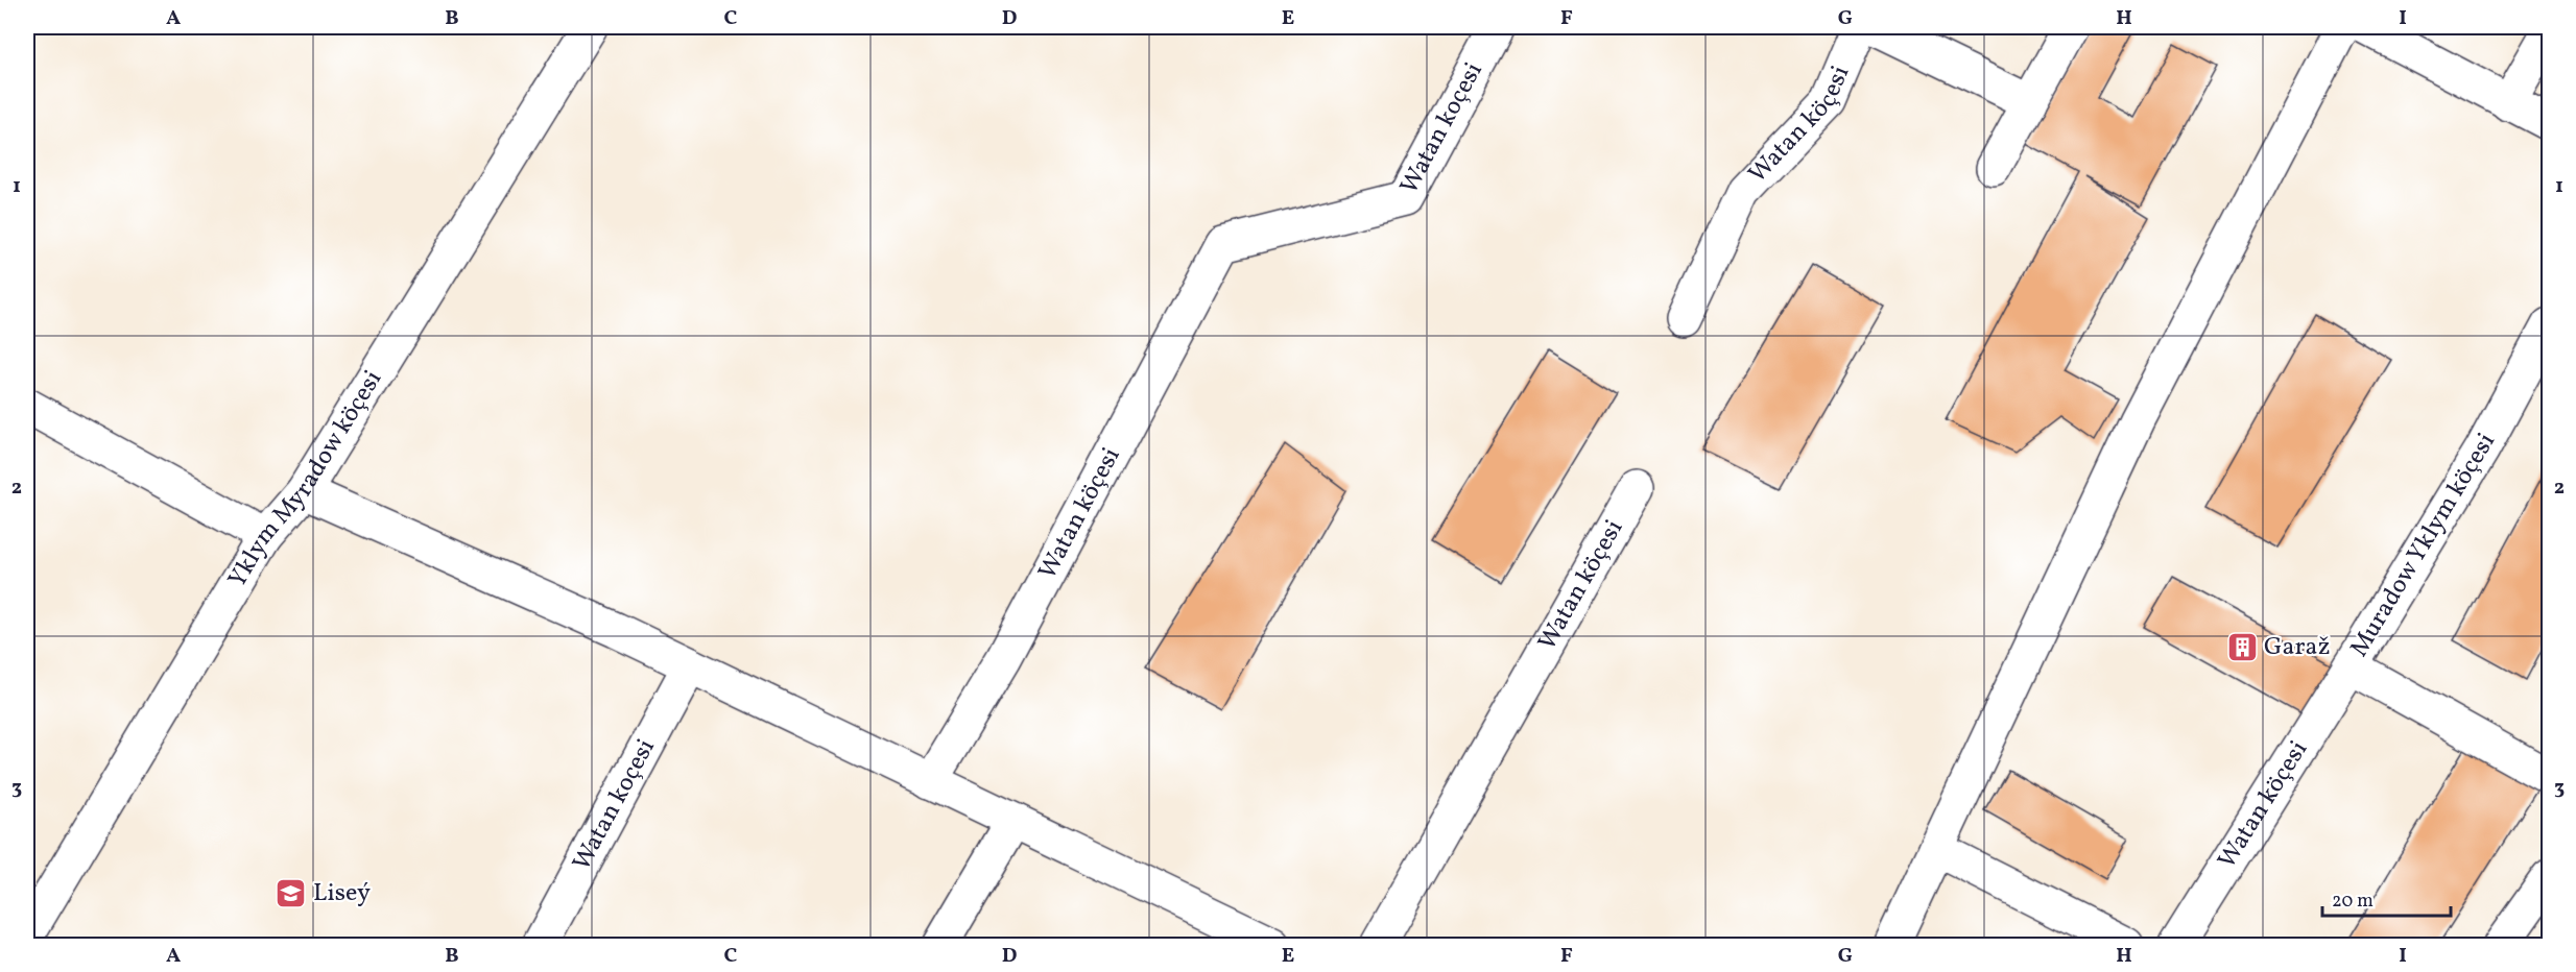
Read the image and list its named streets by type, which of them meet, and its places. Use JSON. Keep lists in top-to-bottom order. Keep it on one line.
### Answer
{"streets":{"street":["Watan köçesi","Watan koçesi","Yklym Myradow köçesi","Muradow Yklym köçesi"]},"crossings":[["Watan köçesi","Watan koçesi"],["Watan köçesi","Muradow Yklym köçesi"]],"places":{"building":["Garaž"],"school or university":["Liseý"]},"scale_bar":"20 m","grid":{"columns":["A","B","C","D","E","F","G","H","I"],"rows":["1","2","3"]}}
